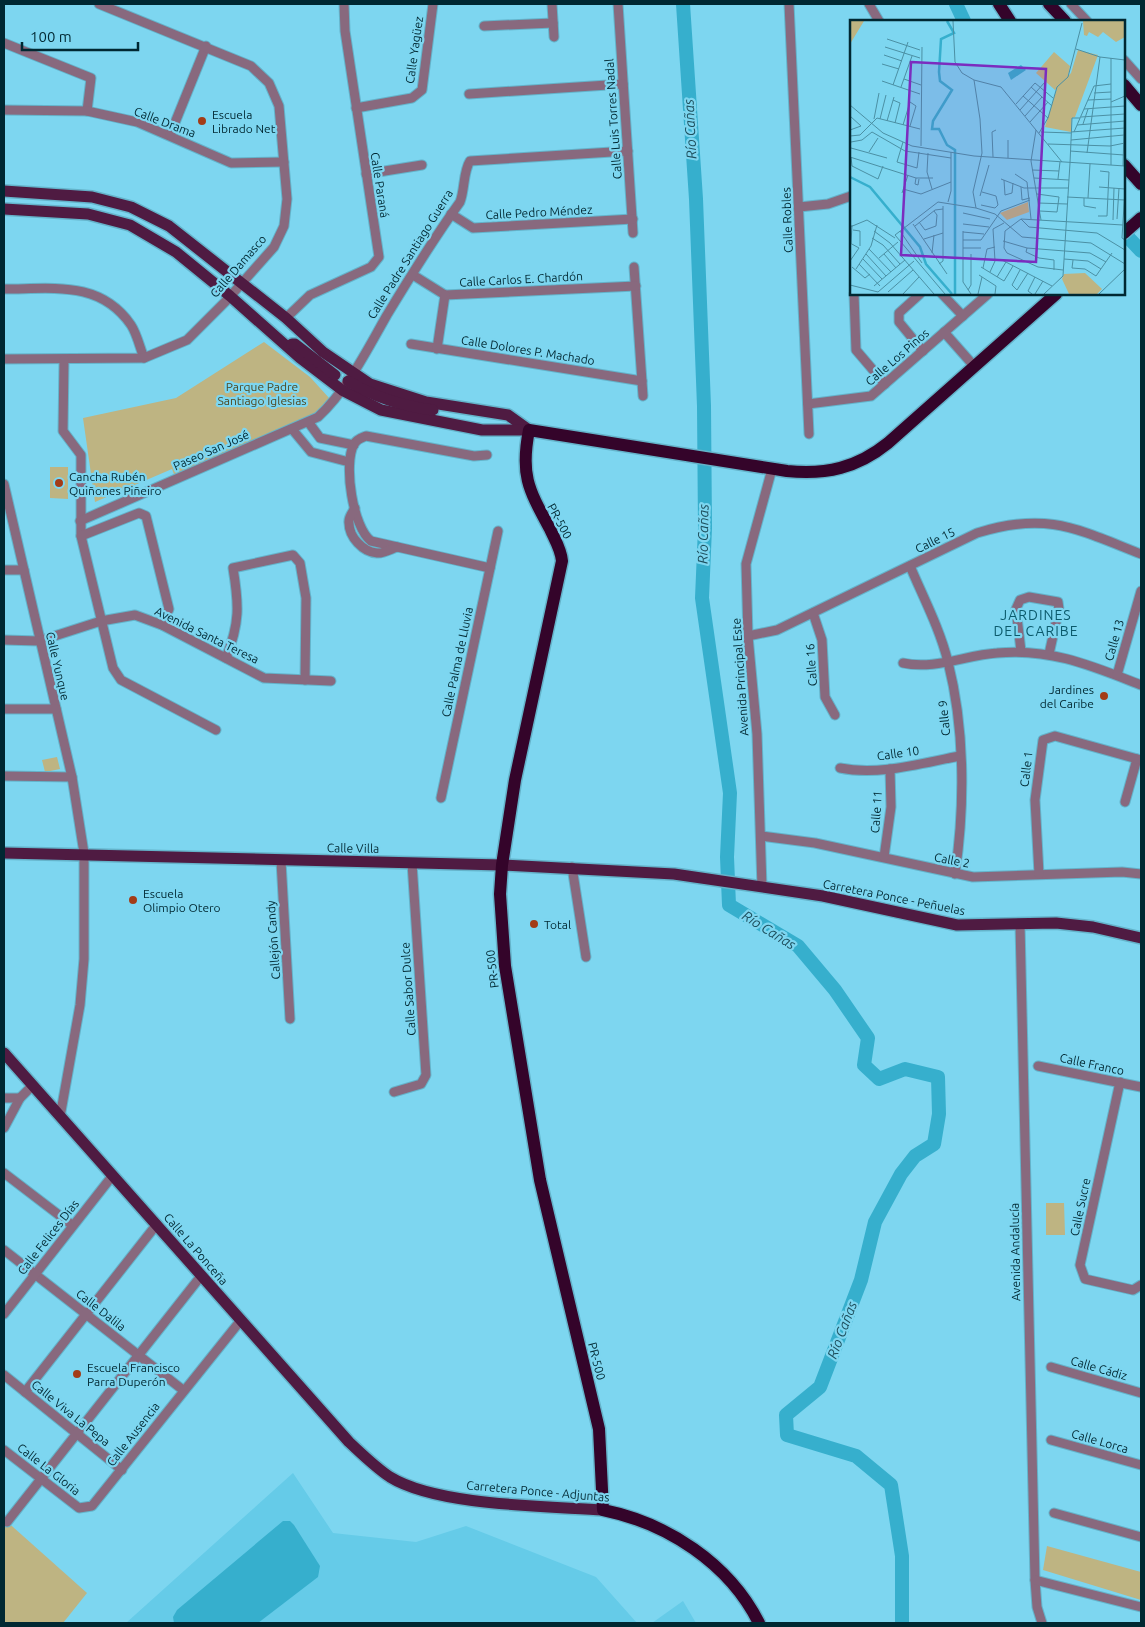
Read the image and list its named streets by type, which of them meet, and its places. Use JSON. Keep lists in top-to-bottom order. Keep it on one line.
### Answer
{"streets":{"highway":["PR-500","Carretera Ponce - Adjuntas"],"main road":["Calle Villa","Carretera Ponce - Peñuelas","Calle La Ponceña"],"street":["Calle Yagüez","Calle Luis Torres Nadal","Calle Drama","Calle Paraná","Calle Pedro Méndez","Calle Robles","Calle Padre Santiago Guerra","Calle Damasco","Calle Carlos E. Chardón","Calle Dolores P. Machado","Calle Los Pinos","Paseo San José","Calle 15","Avenida Santa Teresa","Calle 13","Calle Palma de Lluvia","Calle 16","Calle Yunque","Avenida Principal Este","Calle 9","Calle 10","Calle 1","Calle 11","Calle 2","Callejón Candy","Calle Sabor Dulce","Calle Franco","Calle Sucre","Calle Felices Días","Avenida Andalucía","Calle Dalila","Calle Cádiz","Calle Viva La Pepa","Calle Ausencia","Calle Lorca","Calle La Gloria"]},"crossings":[["Calle Yagüez","Calle Paraná"],["Calle Luis Torres Nadal","Calle Pedro Méndez"],["Calle Luis Torres Nadal","Calle Padre Santiago Guerra"],["Calle Drama","Calle Damasco"],["Calle Pedro Méndez","Calle Padre Santiago Guerra"],["Calle Robles","Calle Los Pinos"],["Calle Padre Santiago Guerra","Calle Carlos E. Chardón"],["Calle Padre Santiago Guerra","Paseo San José"],["PR-500","Calle Villa"],["PR-500","Carretera Ponce - Adjuntas"],["Calle 15","Calle 16"],["Calle 15","Avenida Principal Este"],["Calle 15","Calle 9"],["Avenida Santa Teresa","Calle Yunque"],["Calle 13","Calle 9"],["Calle Yunque","Calle Villa"],["Calle Yunque","Calle La Ponceña"],["Avenida Principal Este","Calle 2"],["Avenida Principal Este","Carretera Ponce - Peñuelas"],["Calle 9","Calle 10"],["Calle 9","Calle 2"],["Calle 10","Calle 11"],["Calle 1","Calle 2"],["Calle 11","Calle 2"],["Calle Villa","Carretera Ponce - Peñuelas"],["Calle Villa","Callejón Candy"],["Calle Villa","Calle Sabor Dulce"],["Carretera Ponce - Peñuelas","Avenida Andalucía"],["Calle Franco","Calle Sucre"],["Calle Felices Días","Calle La Ponceña"],["Calle Felices Días","Calle Dalila"],["Calle La Ponceña","Calle Ausencia"],["Calle La Ponceña","Carretera Ponce - Adjuntas"],["Calle Dalila","Calle Ausencia"],["Calle Viva La Pepa","Calle Ausencia"],["Calle Ausencia","Calle La Gloria"]],"districts":["JARDINES DEL CARIBE"],"water":["Río Cañas"],"parks":["Parque Padre Santiago Iglesias"],"places":["Escuela Librado Net","Cancha Rubén Quiñones Piñeiro","Jardines del Caribe","Escuela Olimpio Otero","Total","Escuela Francisco Parra Duperón"],"scale_bar":"100 m"}
